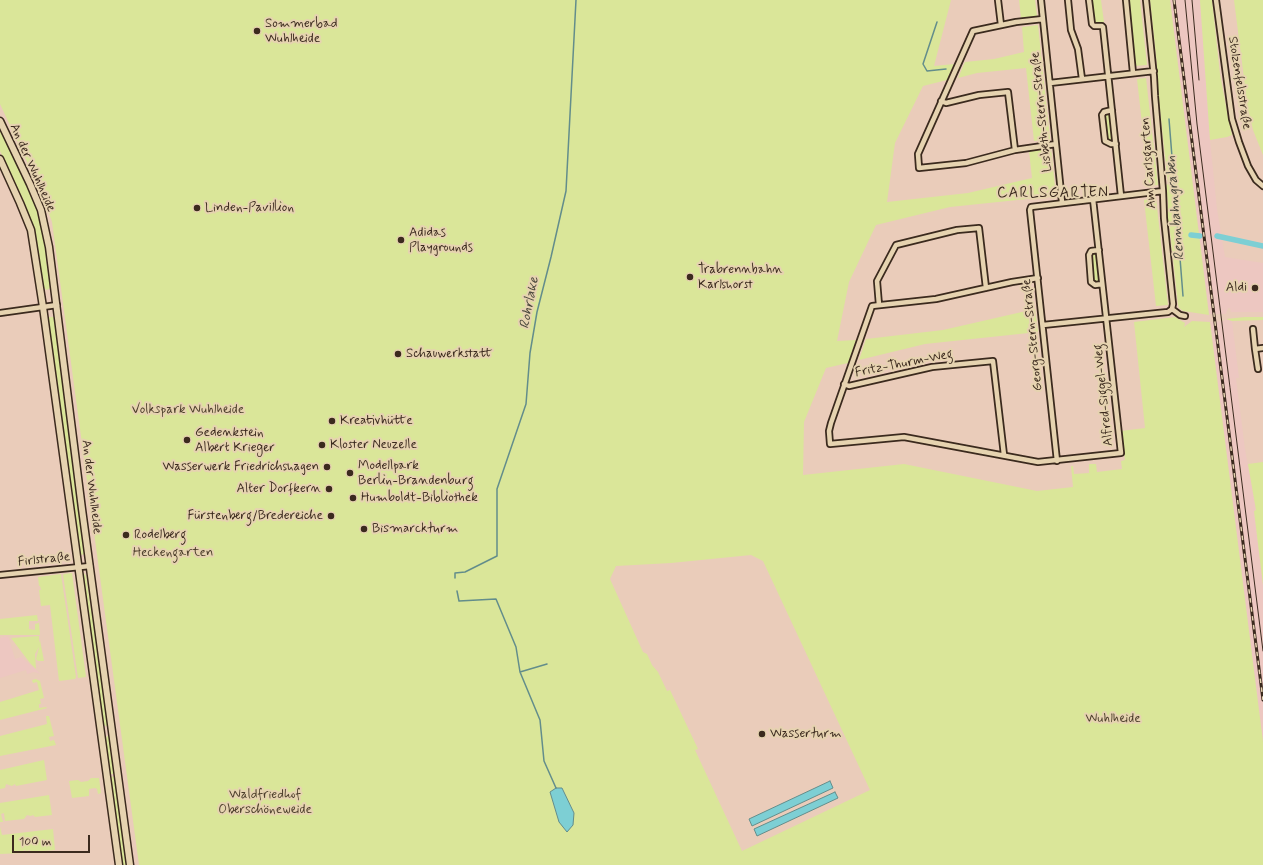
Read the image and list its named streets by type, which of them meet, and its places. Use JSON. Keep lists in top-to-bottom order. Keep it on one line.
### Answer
{"streets":{"main road":["An der Wuhlheide"],"street":["Stolzenfelsstraße","Lisbeth-Stern-Straße","Am Carlsgarten","Georg-Stern-Straße","Fritz-Thurm-Weg","Alfred-Siggel-Weg","Firlstraße"]},"crossings":[["Lisbeth-Stern-Straße","Georg-Stern-Straße"],["An der Wuhlheide","Firlstraße"],["Georg-Stern-Straße","Alfred-Siggel-Weg"]],"districts":["CARLSGARTEN"],"water":["Rennbahngraben","Rohrlake"],"parks":["Volkspark Wuhlheide","Heckengarten","Wuhlheide","Waldfriedhof Oberschöneweide"],"places":["Sommerbad Wuhlheide","Linden-Pavillion","Adidas Playgrounds","Trabrennbahn Karlshorst","Aldi","Schauwerkstatt","Kreativhütte","Gedenkstein Albert Krieger","Kloster Neuzelle","Wasserwerk Friedrichshagen","Modellpark Berlin-Brandenburg","Alter Dorfkern","Humboldt-Bibliothek","Fürstenberg/Bredereiche","Bismarckturm","Rodelberg","Wasserturm"],"scale_bar":"100 m"}
